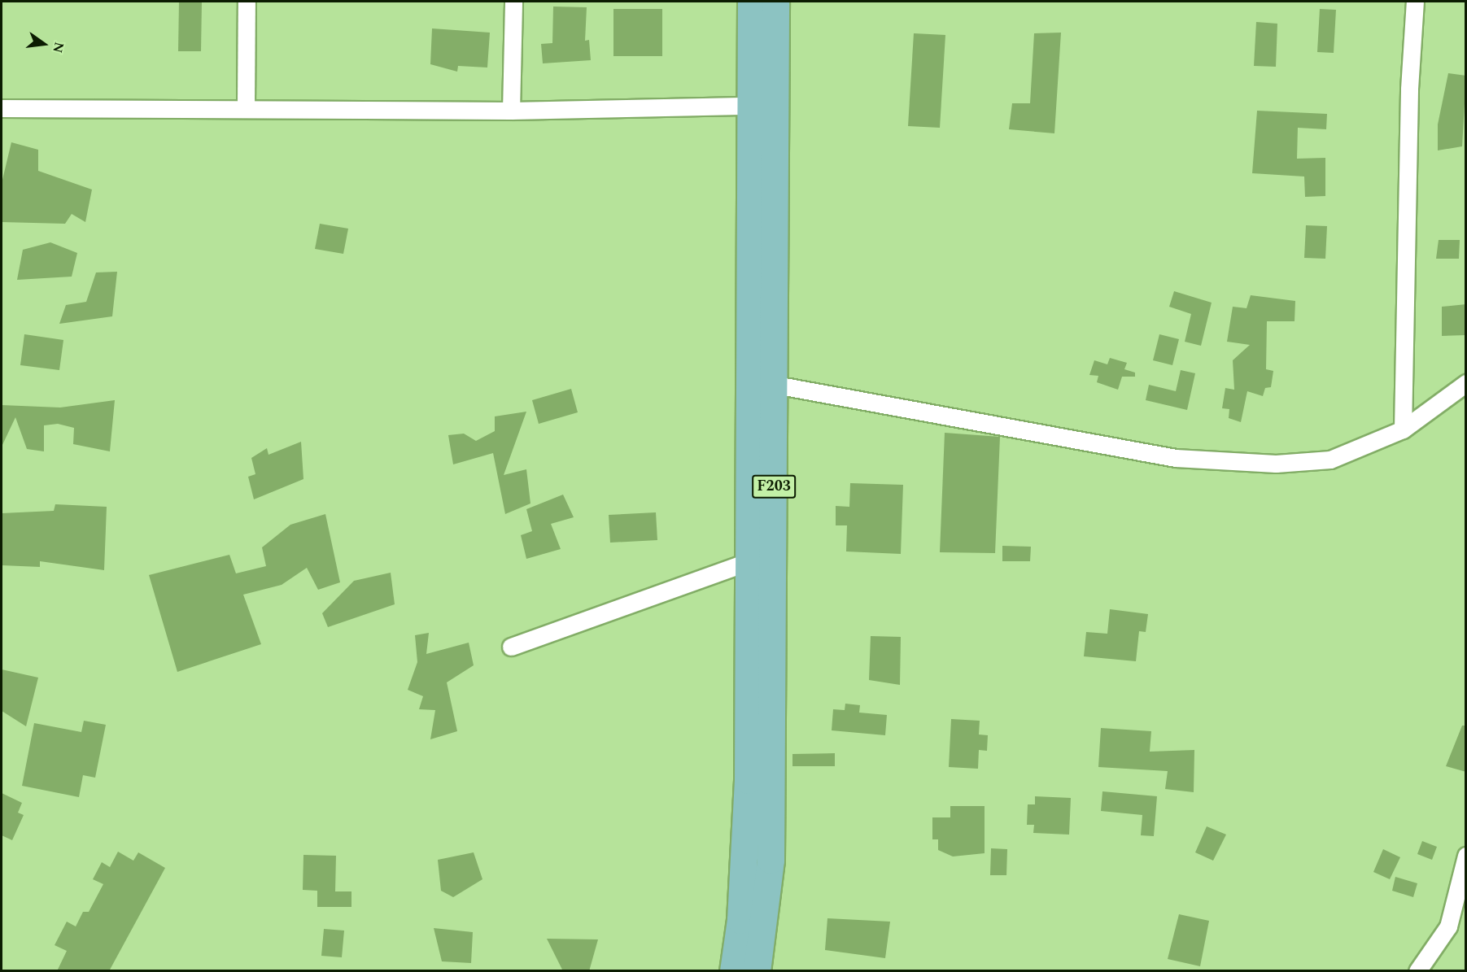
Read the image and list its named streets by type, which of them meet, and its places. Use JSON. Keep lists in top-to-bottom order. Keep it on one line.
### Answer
{"streets":{"main road":["F203"]},"north":"right"}
